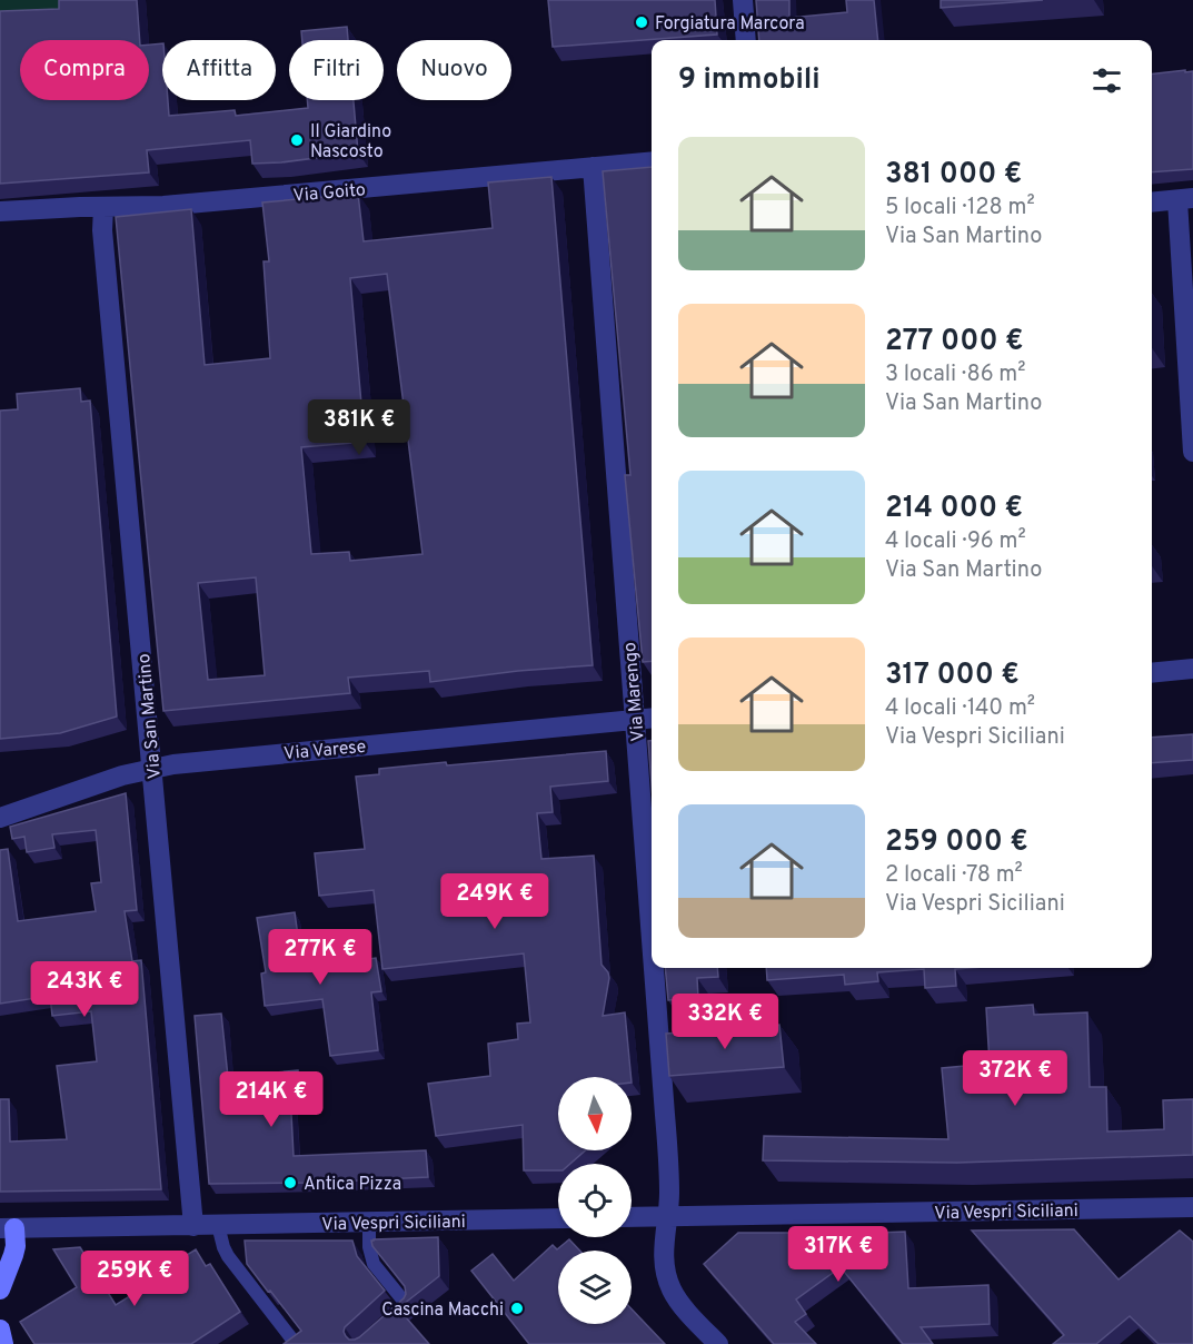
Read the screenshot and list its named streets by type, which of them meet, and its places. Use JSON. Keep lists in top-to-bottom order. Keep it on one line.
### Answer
{"streets":{"street":["Via Goito","Via Marengo","Via San Martino","Via Varese","Via Vespri Siciliani"]},"crossings":[["Via Goito","Via Marengo"],["Via Goito","Via San Martino"],["Via Marengo","Via Varese"],["Via Marengo","Via Vespri Siciliani"],["Via San Martino","Via Varese"],["Via San Martino","Via Vespri Siciliani"]],"places":["Forgiatura Marcora","Il Giardino Nascosto","Antica Pizza","Cascina Macchi"],"north":"bottom","page":{"chip":["Compra","Affitta","Filtri","Nuovo"],"heading":"9 immobili","list":[{"name":"381 000 €","note":"5 locali · 128 m² · Via San Martino"},{"name":"277 000 €","note":"3 locali · 86 m² · Via San Martino"},{"name":"214 000 €","note":"4 locali · 96 m² · Via San Martino"},{"name":"317 000 €","note":"4 locali · 140 m² · Via Vespri Siciliani"},{"name":"259 000 €","note":"2 locali · 78 m² · Via Vespri Siciliani"}],"price":["381K €","249K €","277K €","243K €","332K €","372K €","214K €","317K €","259K €"]}}
